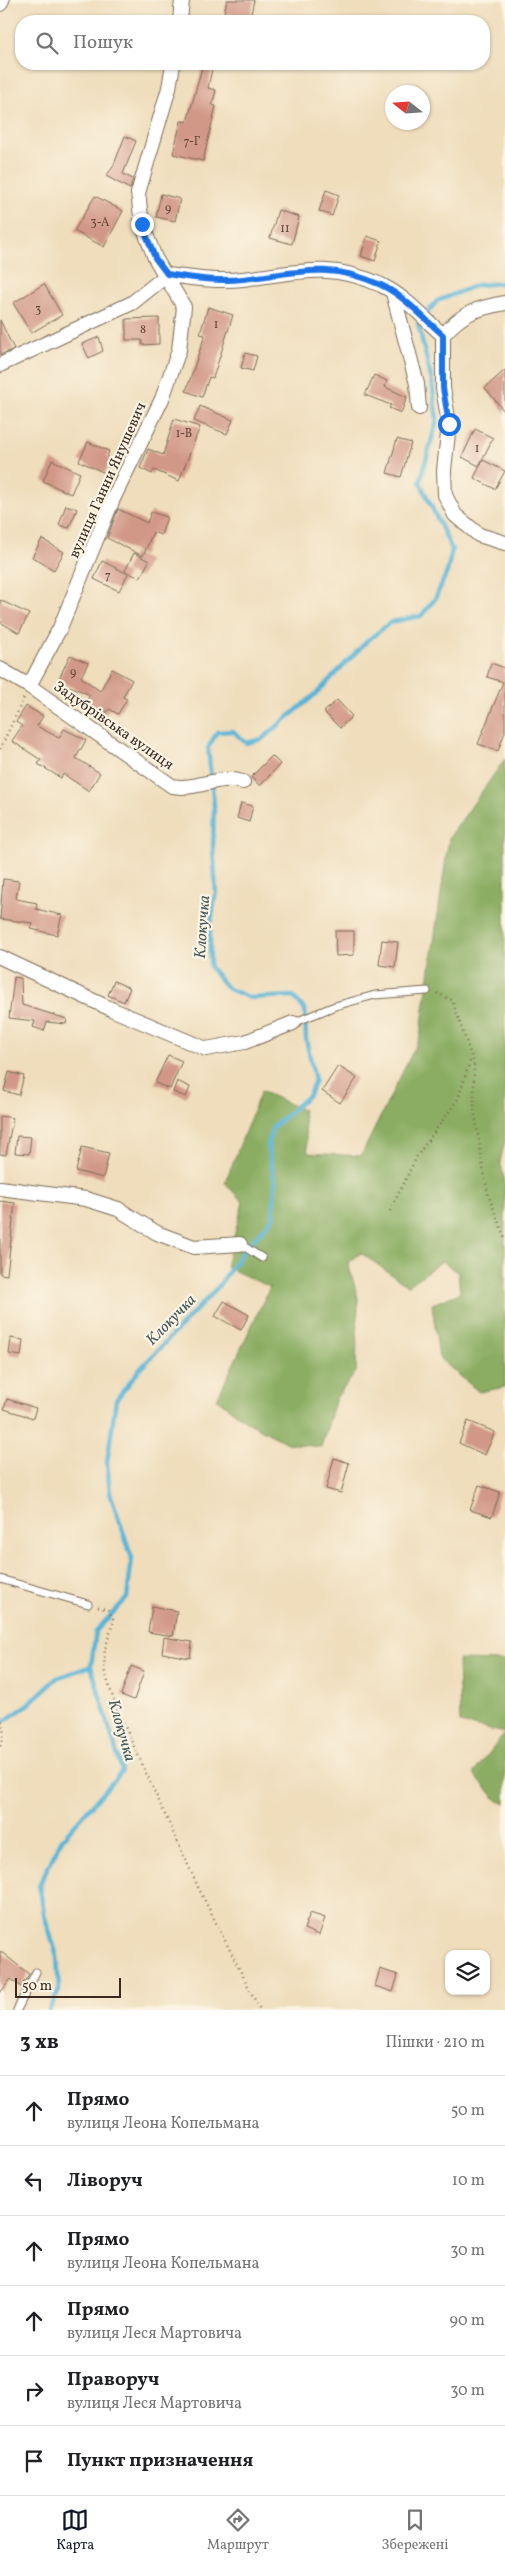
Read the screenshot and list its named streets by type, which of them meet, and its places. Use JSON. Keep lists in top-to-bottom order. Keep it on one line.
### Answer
{"streets":{"street":["вулиця Ганни Янушевич","Задубрівська вулиця"]},"crossings":[["вулиця Ганни Янушевич","Задубрівська вулиця"]],"water":["Клокучка"],"house_numbers":["7-Г","9","3-А","11","3","1","8","1-В","1","7","9"],"scale_bar":"50 m","north":"left","page":{"search":"Пошук","scale":"50 m","heading":["3 хв","Пішки · 210 m"],"list":[["Прямо","вулиця Леона Копельмана","50 m"],["Ліворуч","10 m"],["Прямо","вулиця Леона Копельмана","30 m"],["Прямо","вулиця Леся Мартовича","90 m"],["Праворуч","вулиця Леся Мартовича","30 m"],"Пункт призначення"],"nav":["Карта","Маршрут","Збережені"]}}
